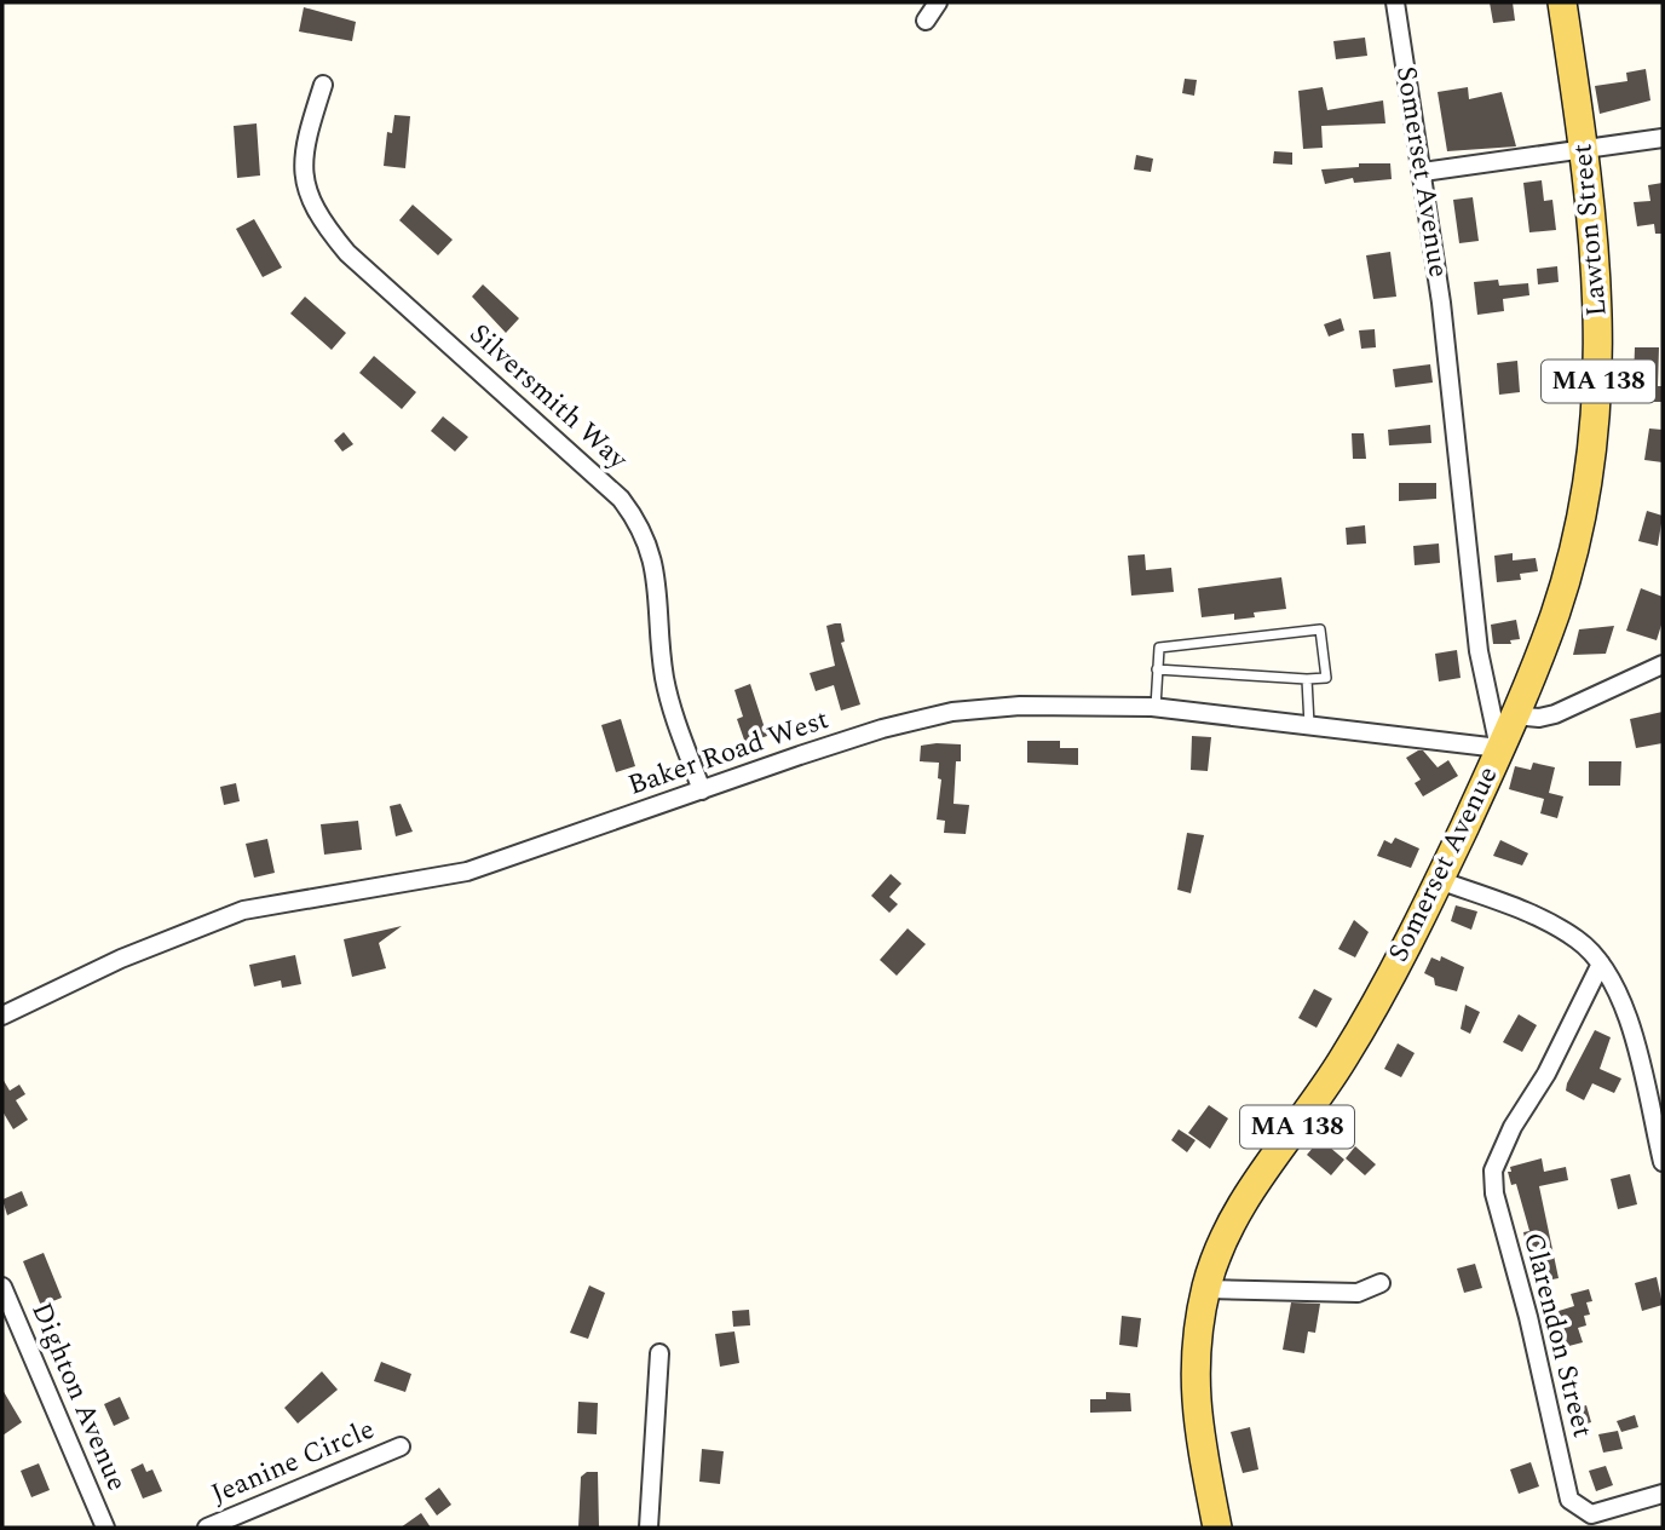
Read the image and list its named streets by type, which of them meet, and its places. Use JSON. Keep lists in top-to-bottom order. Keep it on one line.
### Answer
{"streets":{"main road":["Somerset Avenue","Lawton Street","MA 138"],"street":["Silversmith Way","Baker Road West","Clarendon Street","Dighton Avenue","Jeanine Circle"]},"crossings":[["Somerset Avenue","Lawton Street"],["Somerset Avenue","Baker Road West"],["Lawton Street","Baker Road West"],["Silversmith Way","Baker Road West"]]}
